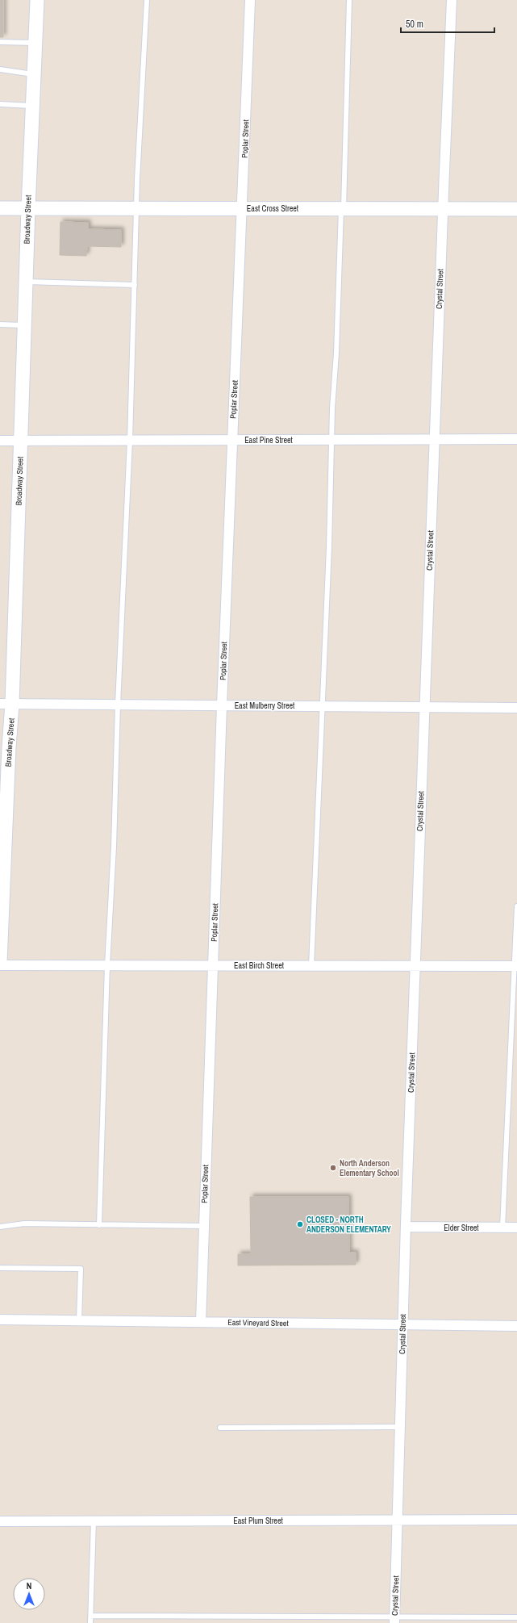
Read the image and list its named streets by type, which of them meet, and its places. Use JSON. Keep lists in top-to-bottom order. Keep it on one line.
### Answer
{"streets":{"main road":["East Cross Street","Broadway Street"],"street":["Poplar Street","Crystal Street","East Pine Street","East Mulberry Street","East Birch Street","Elder Street","East Vineyard Street","East Plum Street"]},"crossings":[["Poplar Street","East Cross Street"],["Poplar Street","East Pine Street"],["Poplar Street","East Mulberry Street"],["Poplar Street","East Birch Street"],["Poplar Street","East Vineyard Street"],["East Cross Street","Broadway Street"],["East Cross Street","Crystal Street"],["Broadway Street","East Pine Street"],["Broadway Street","East Mulberry Street"],["Crystal Street","East Pine Street"],["Crystal Street","East Mulberry Street"],["Crystal Street","East Birch Street"],["Crystal Street","Elder Street"],["Crystal Street","East Vineyard Street"],["Crystal Street","East Plum Street"]],"places":["North Anderson Elementary School","CLOSED - NORTH ANDERSON ELEMENTARY"],"scale_bar":"50 m","north":"top"}
